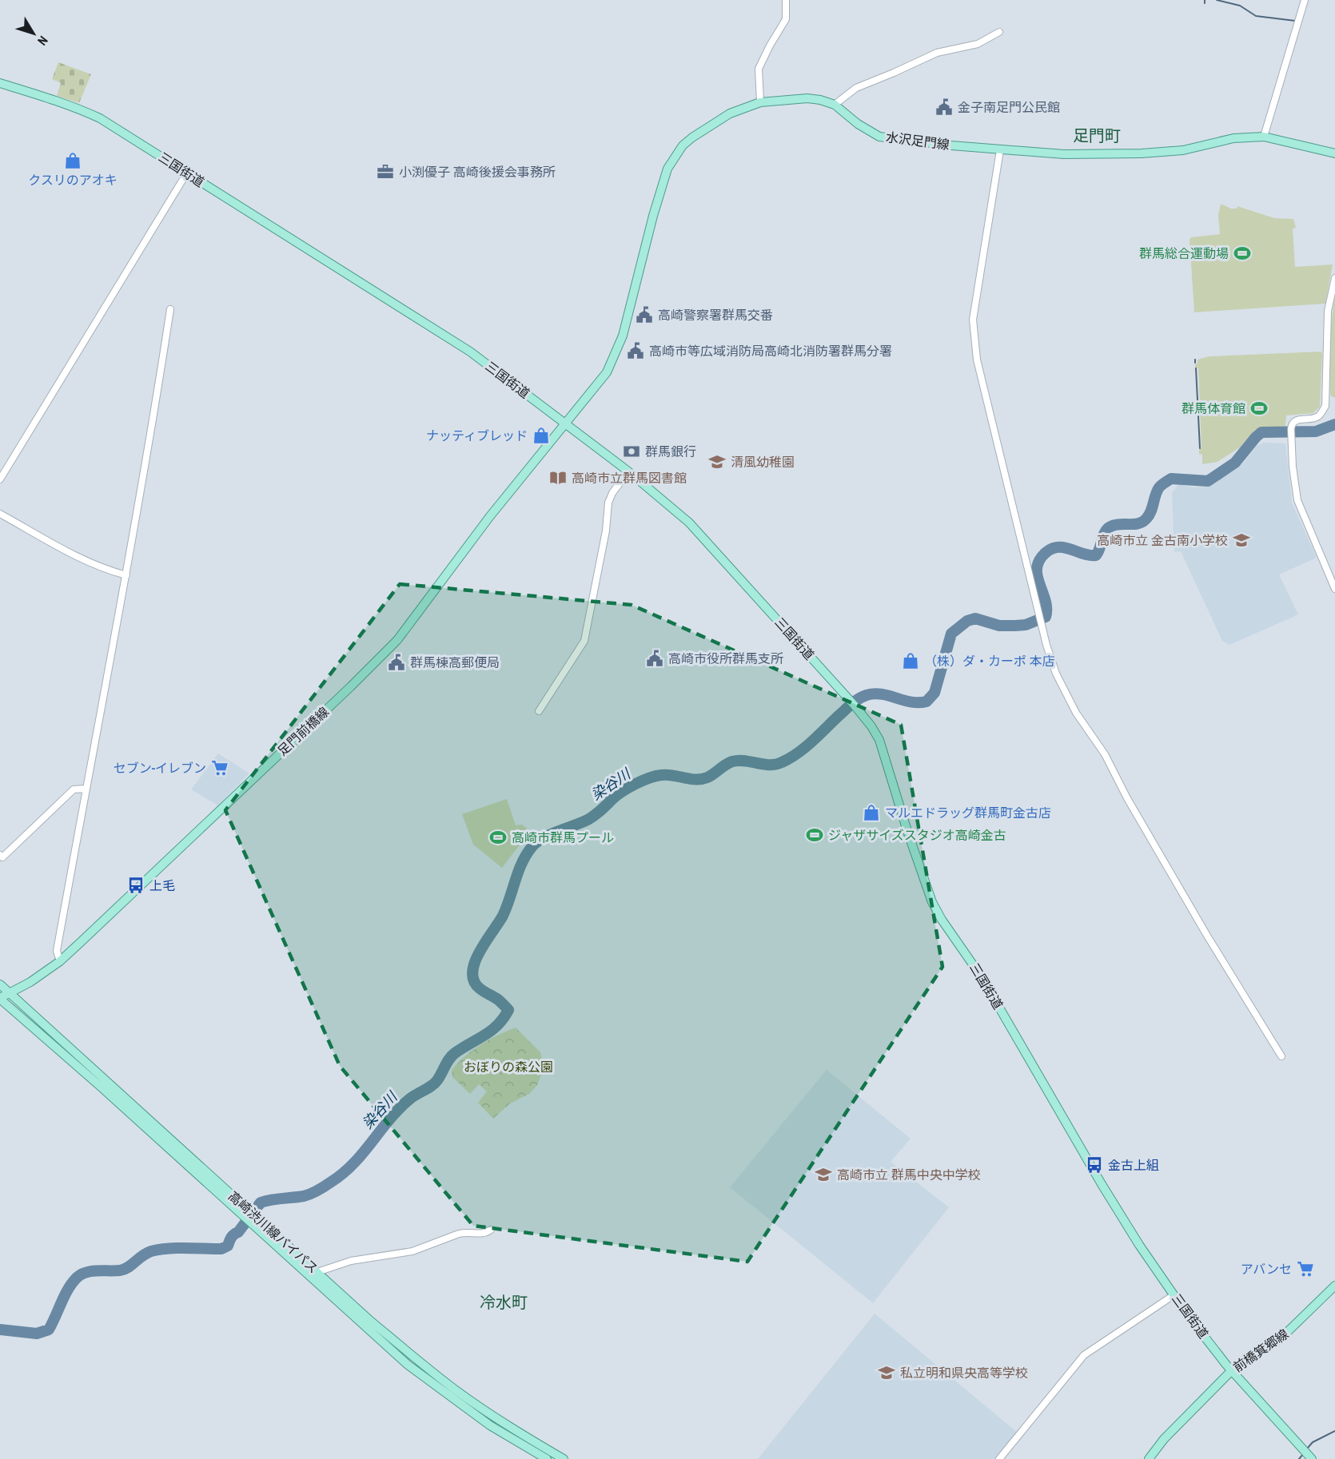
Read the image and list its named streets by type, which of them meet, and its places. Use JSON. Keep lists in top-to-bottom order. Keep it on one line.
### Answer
{"streets":{"main road":["水沢足門線","三国街道","足門前橋線","高崎渋川線バイパス","前橋箕郷線"]},"crossings":[["水沢足門線","三国街道"],["水沢足門線","足門前橋線"],["三国街道","足門前橋線"],["三国街道","前橋箕郷線"],["足門前橋線","高崎渋川線バイパス"]],"districts":["足門町","冷水町"],"water":["染谷川"],"parks":["おぼりの森公園"],"places":{"public building":["金子南足門公民館","高崎警察署群馬交番","高崎市等広域消防局高崎北消防署群馬分署","高崎市役所群馬支所","群馬棟高郵便局"],"shop":["クスリのアオキ","ナッティブレッド","（株）ダ・カーポ 本店","マルエドラッグ群馬町金古店"],"office":["小渕優子 高崎後援会事務所"],"sports":["群馬総合運動場","群馬体育館","ジャザサイズスタジオ高崎金古","高崎市群馬プール"],"bank":["群馬銀行"],"school or university":["清風幼稚園","高崎市立 金古南小学校","高崎市立 群馬中央中学校","私立明和県央高等学校"],"library":["高崎市立群馬図書館"],"supermarket":["セブン-イレブン","アバンセ"],"bus stop":["上毛","金古上組"]},"north":"bottom right"}
